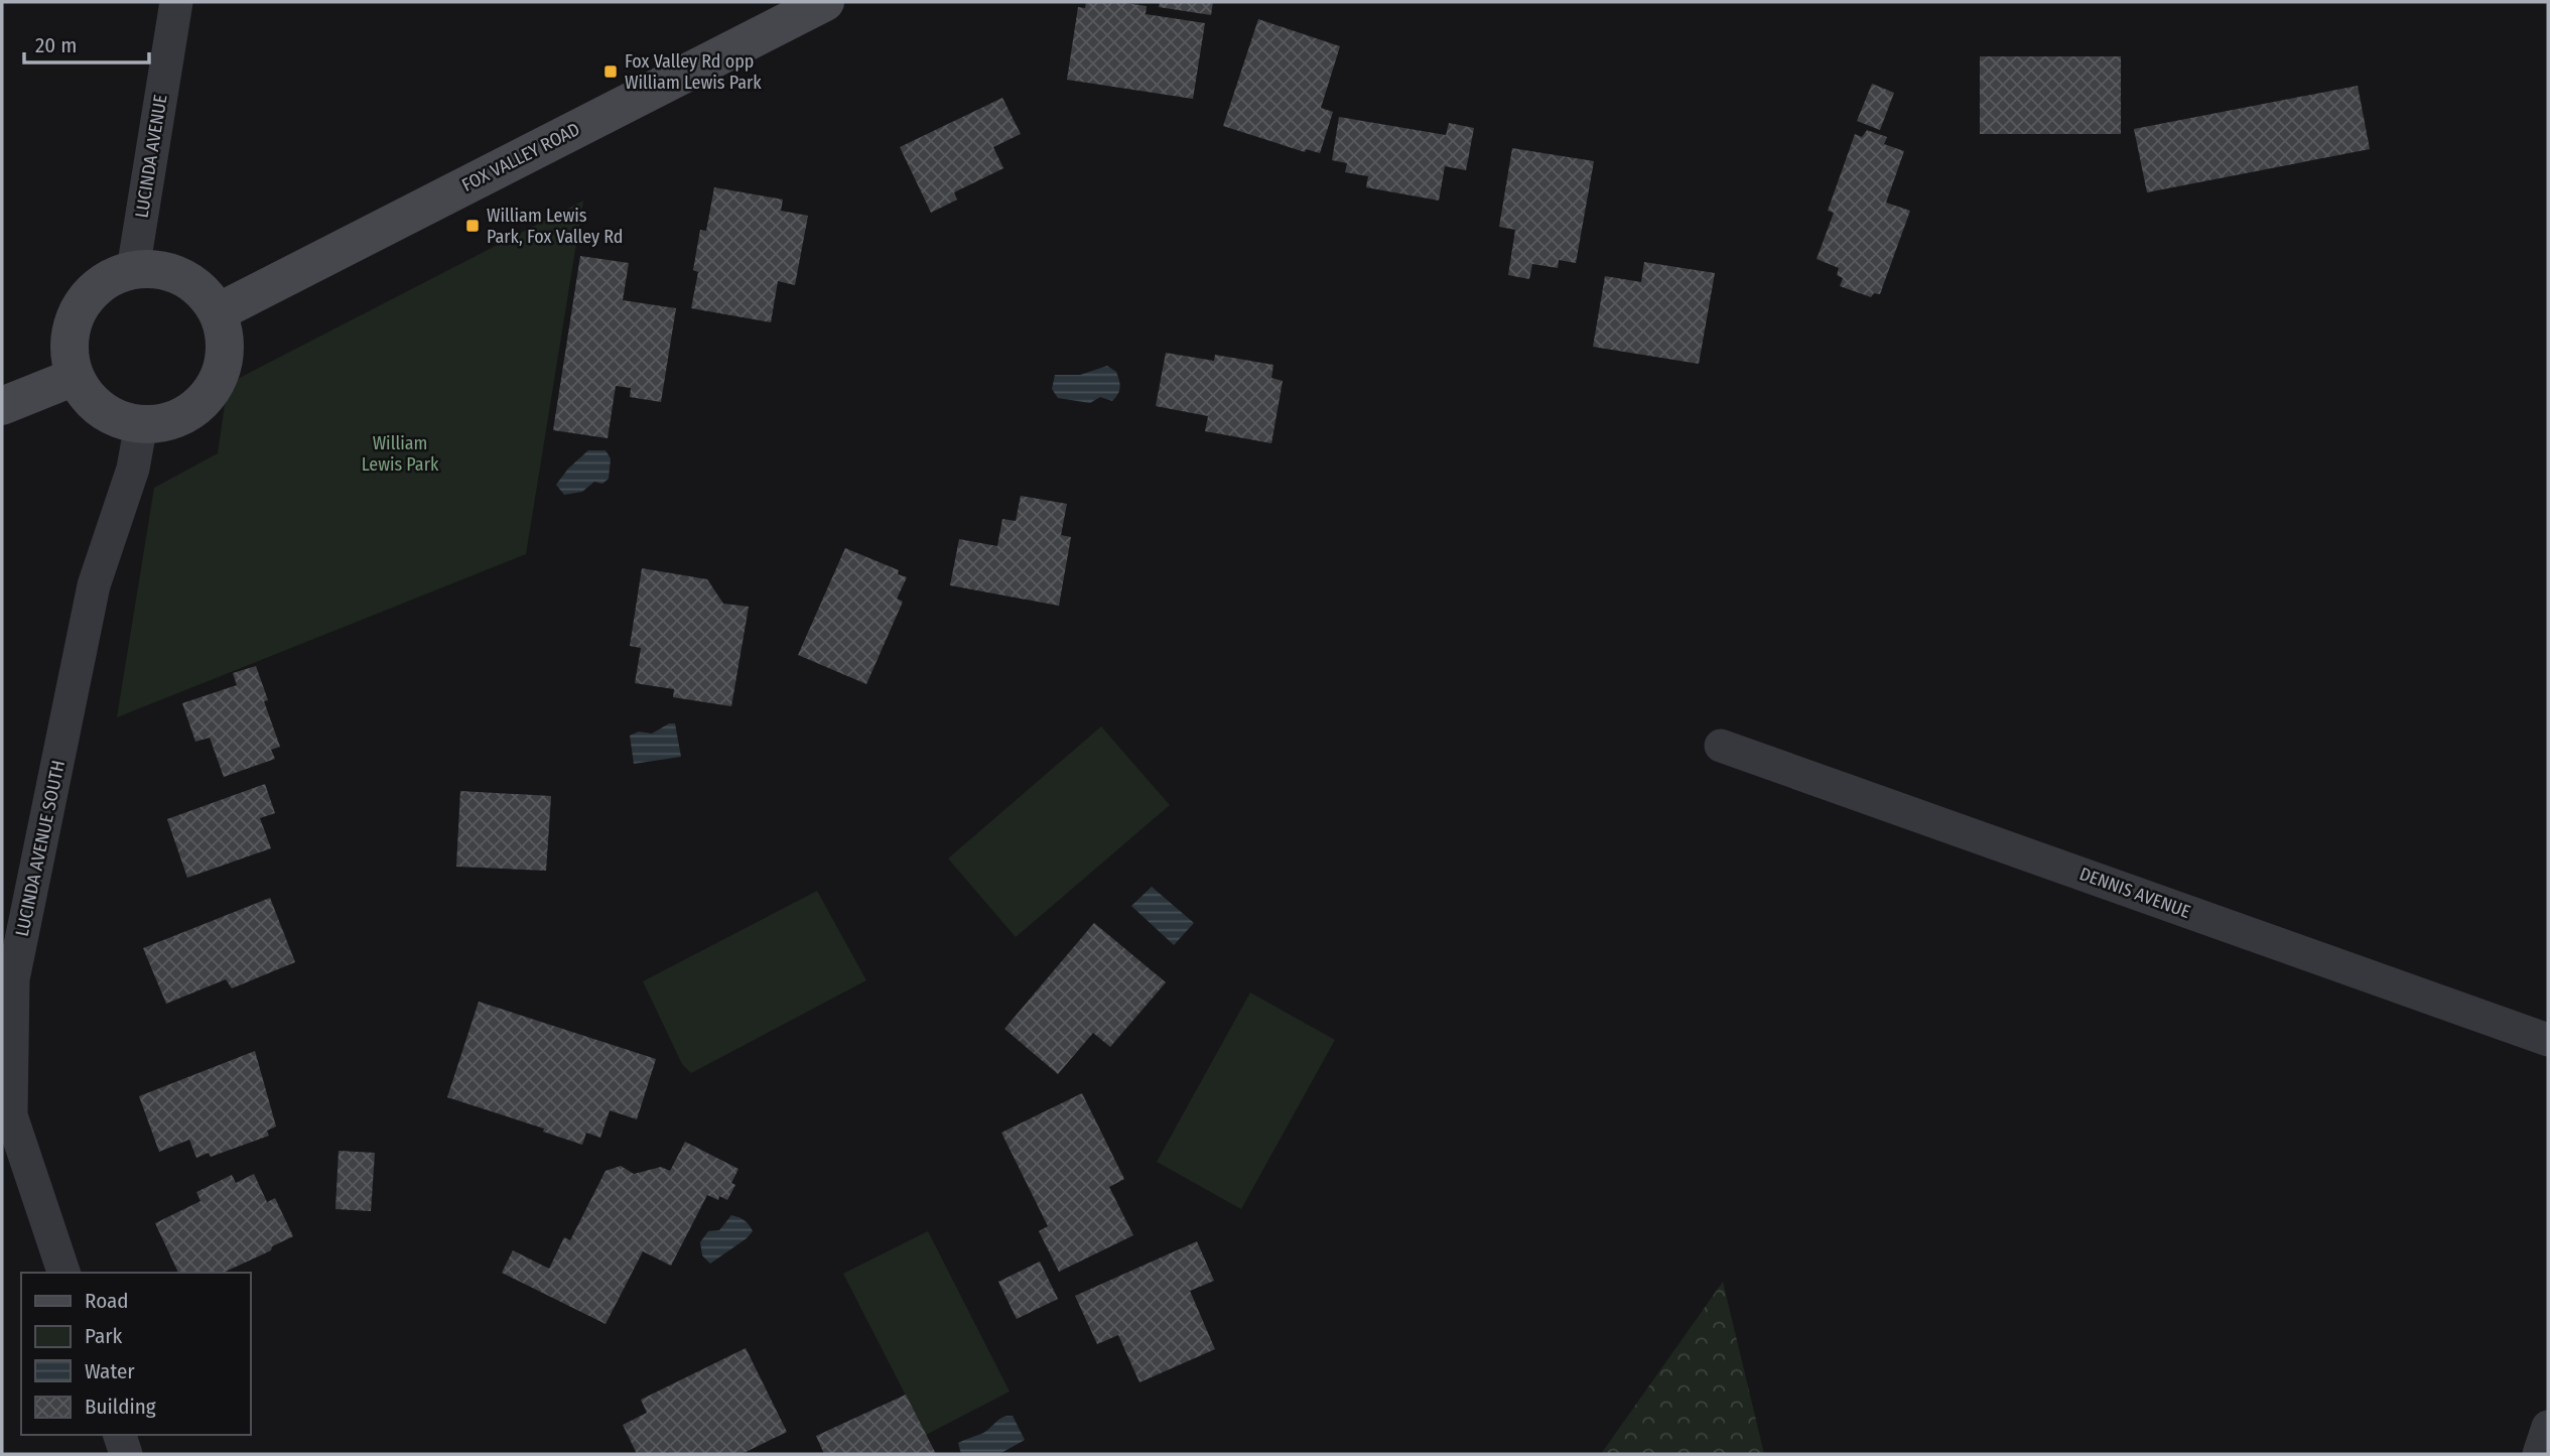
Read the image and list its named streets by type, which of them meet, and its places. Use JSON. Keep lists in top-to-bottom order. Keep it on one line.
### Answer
{"streets":{"main road":["FOX VALLEY ROAD"],"street":["LUCINDA AVENUE","LUCINDA AVENUE SOUTH","DENNIS AVENUE"]},"crossings":[["LUCINDA AVENUE","FOX VALLEY ROAD"],["LUCINDA AVENUE","LUCINDA AVENUE SOUTH"],["FOX VALLEY ROAD","LUCINDA AVENUE SOUTH"]],"parks":["William Lewis Park"],"places":{"transit":["Fox Valley Rd opp William Lewis Park","William Lewis Park, Fox Valley Rd"]},"legend":["Road","Park","Water","Building"],"scale_bar":"20 m"}
